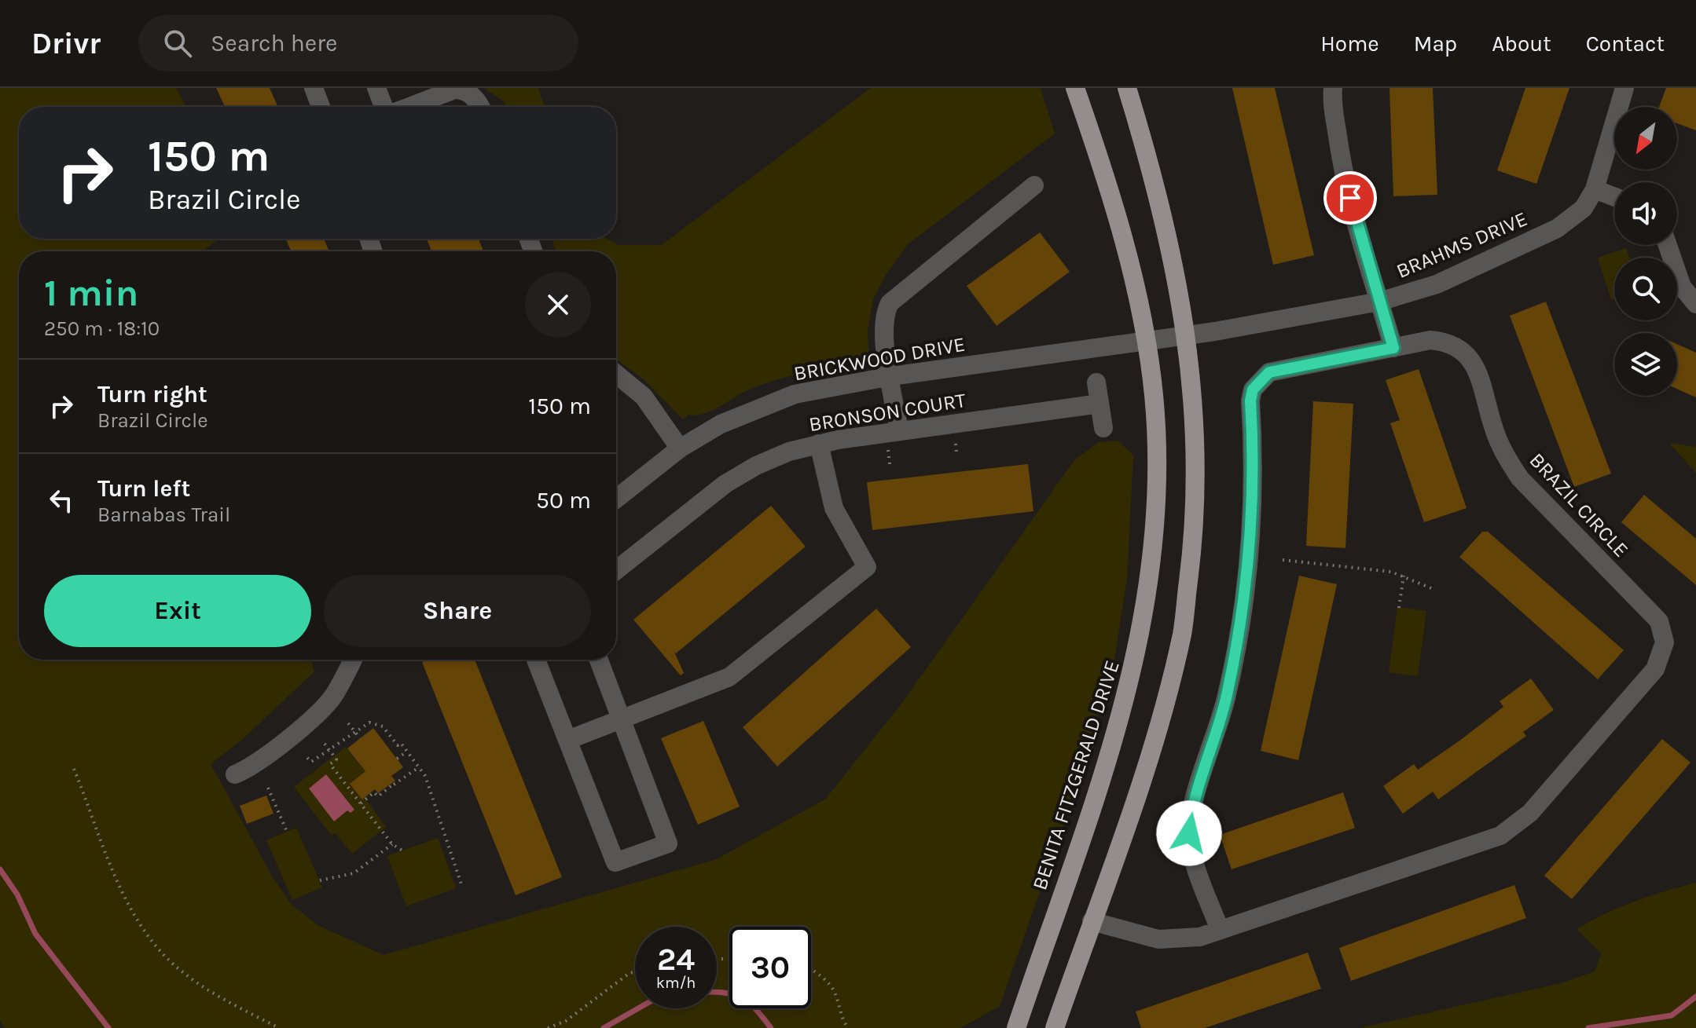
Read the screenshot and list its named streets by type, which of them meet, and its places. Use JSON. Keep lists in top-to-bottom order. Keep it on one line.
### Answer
{"streets":{"main road":["BENITA FITZGERALD DRIVE"],"street":["BRAHMS DRIVE","BRICKWOOD DRIVE","BRONSON COURT","BRAZIL CIRCLE"]},"crossings":[["BRAHMS DRIVE","BRICKWOOD DRIVE"],["BRICKWOOD DRIVE","BENITA FITZGERALD DRIVE"]],"north":"bottom left","page":{"header":"Drivr","search":"Search here","nav":["Home","Map","About","Contact"],"turn":["150 m","Brazil Circle"],"heading":["1 min","250 m · 18:10"],"list":[{"name":"Turn right","note":"Brazil Circle","value":"150 m"},{"name":"Turn left","note":"Barnabas Trail","value":"50 m"}],"buttons":["Exit","Share"],"speed":"24 km/h","limit":"30"}}
